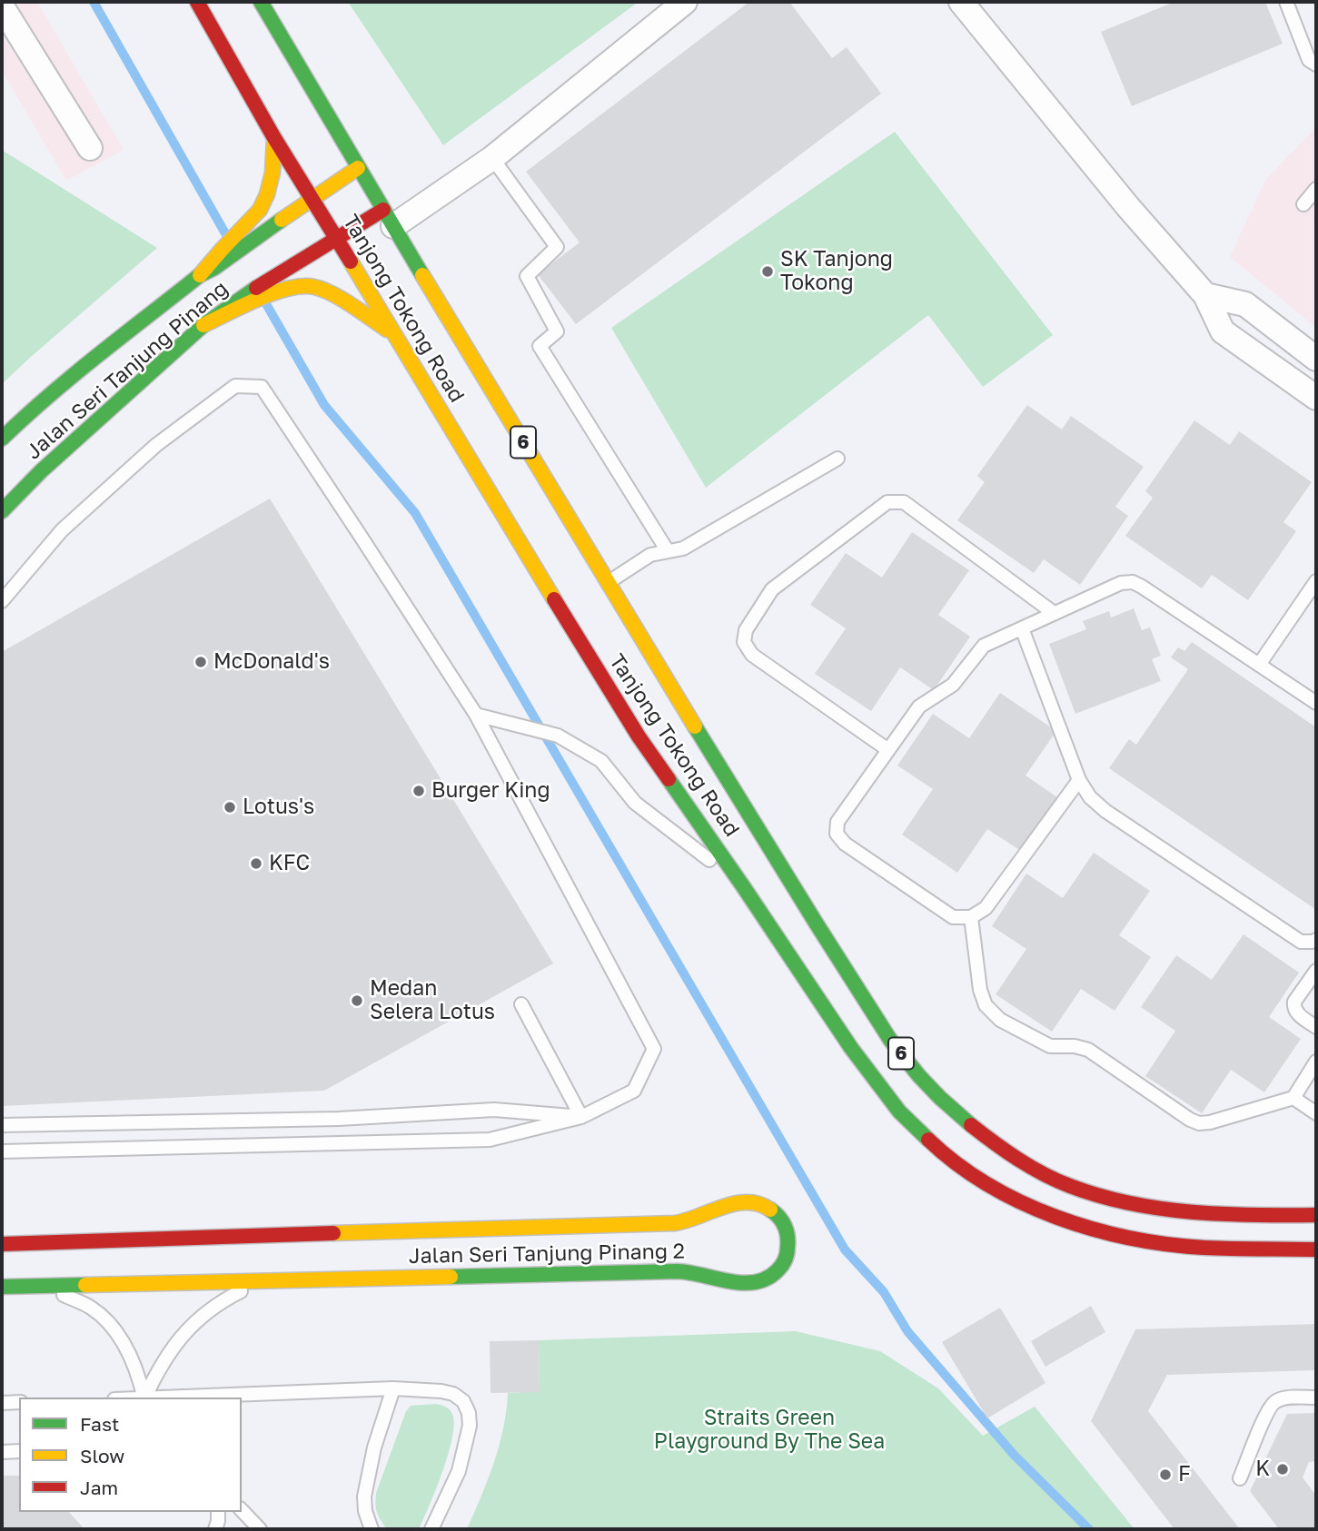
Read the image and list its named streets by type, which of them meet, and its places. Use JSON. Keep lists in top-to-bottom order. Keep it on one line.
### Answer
{"streets":{"main road":["Tanjong Tokong Road","Jalan Seri Tanjung Pinang","6","Jalan Seri Tanjung Pinang 2"]},"crossings":[["Tanjong Tokong Road","Jalan Seri Tanjung Pinang"]],"parks":["Straits Green Playground By The Sea"],"places":["SK Tanjong Tokong","McDonald's","Burger King","Lotus's","KFC","Medan Selera Lotus","K","F"],"legend":["Fast","Slow","Jam"]}
